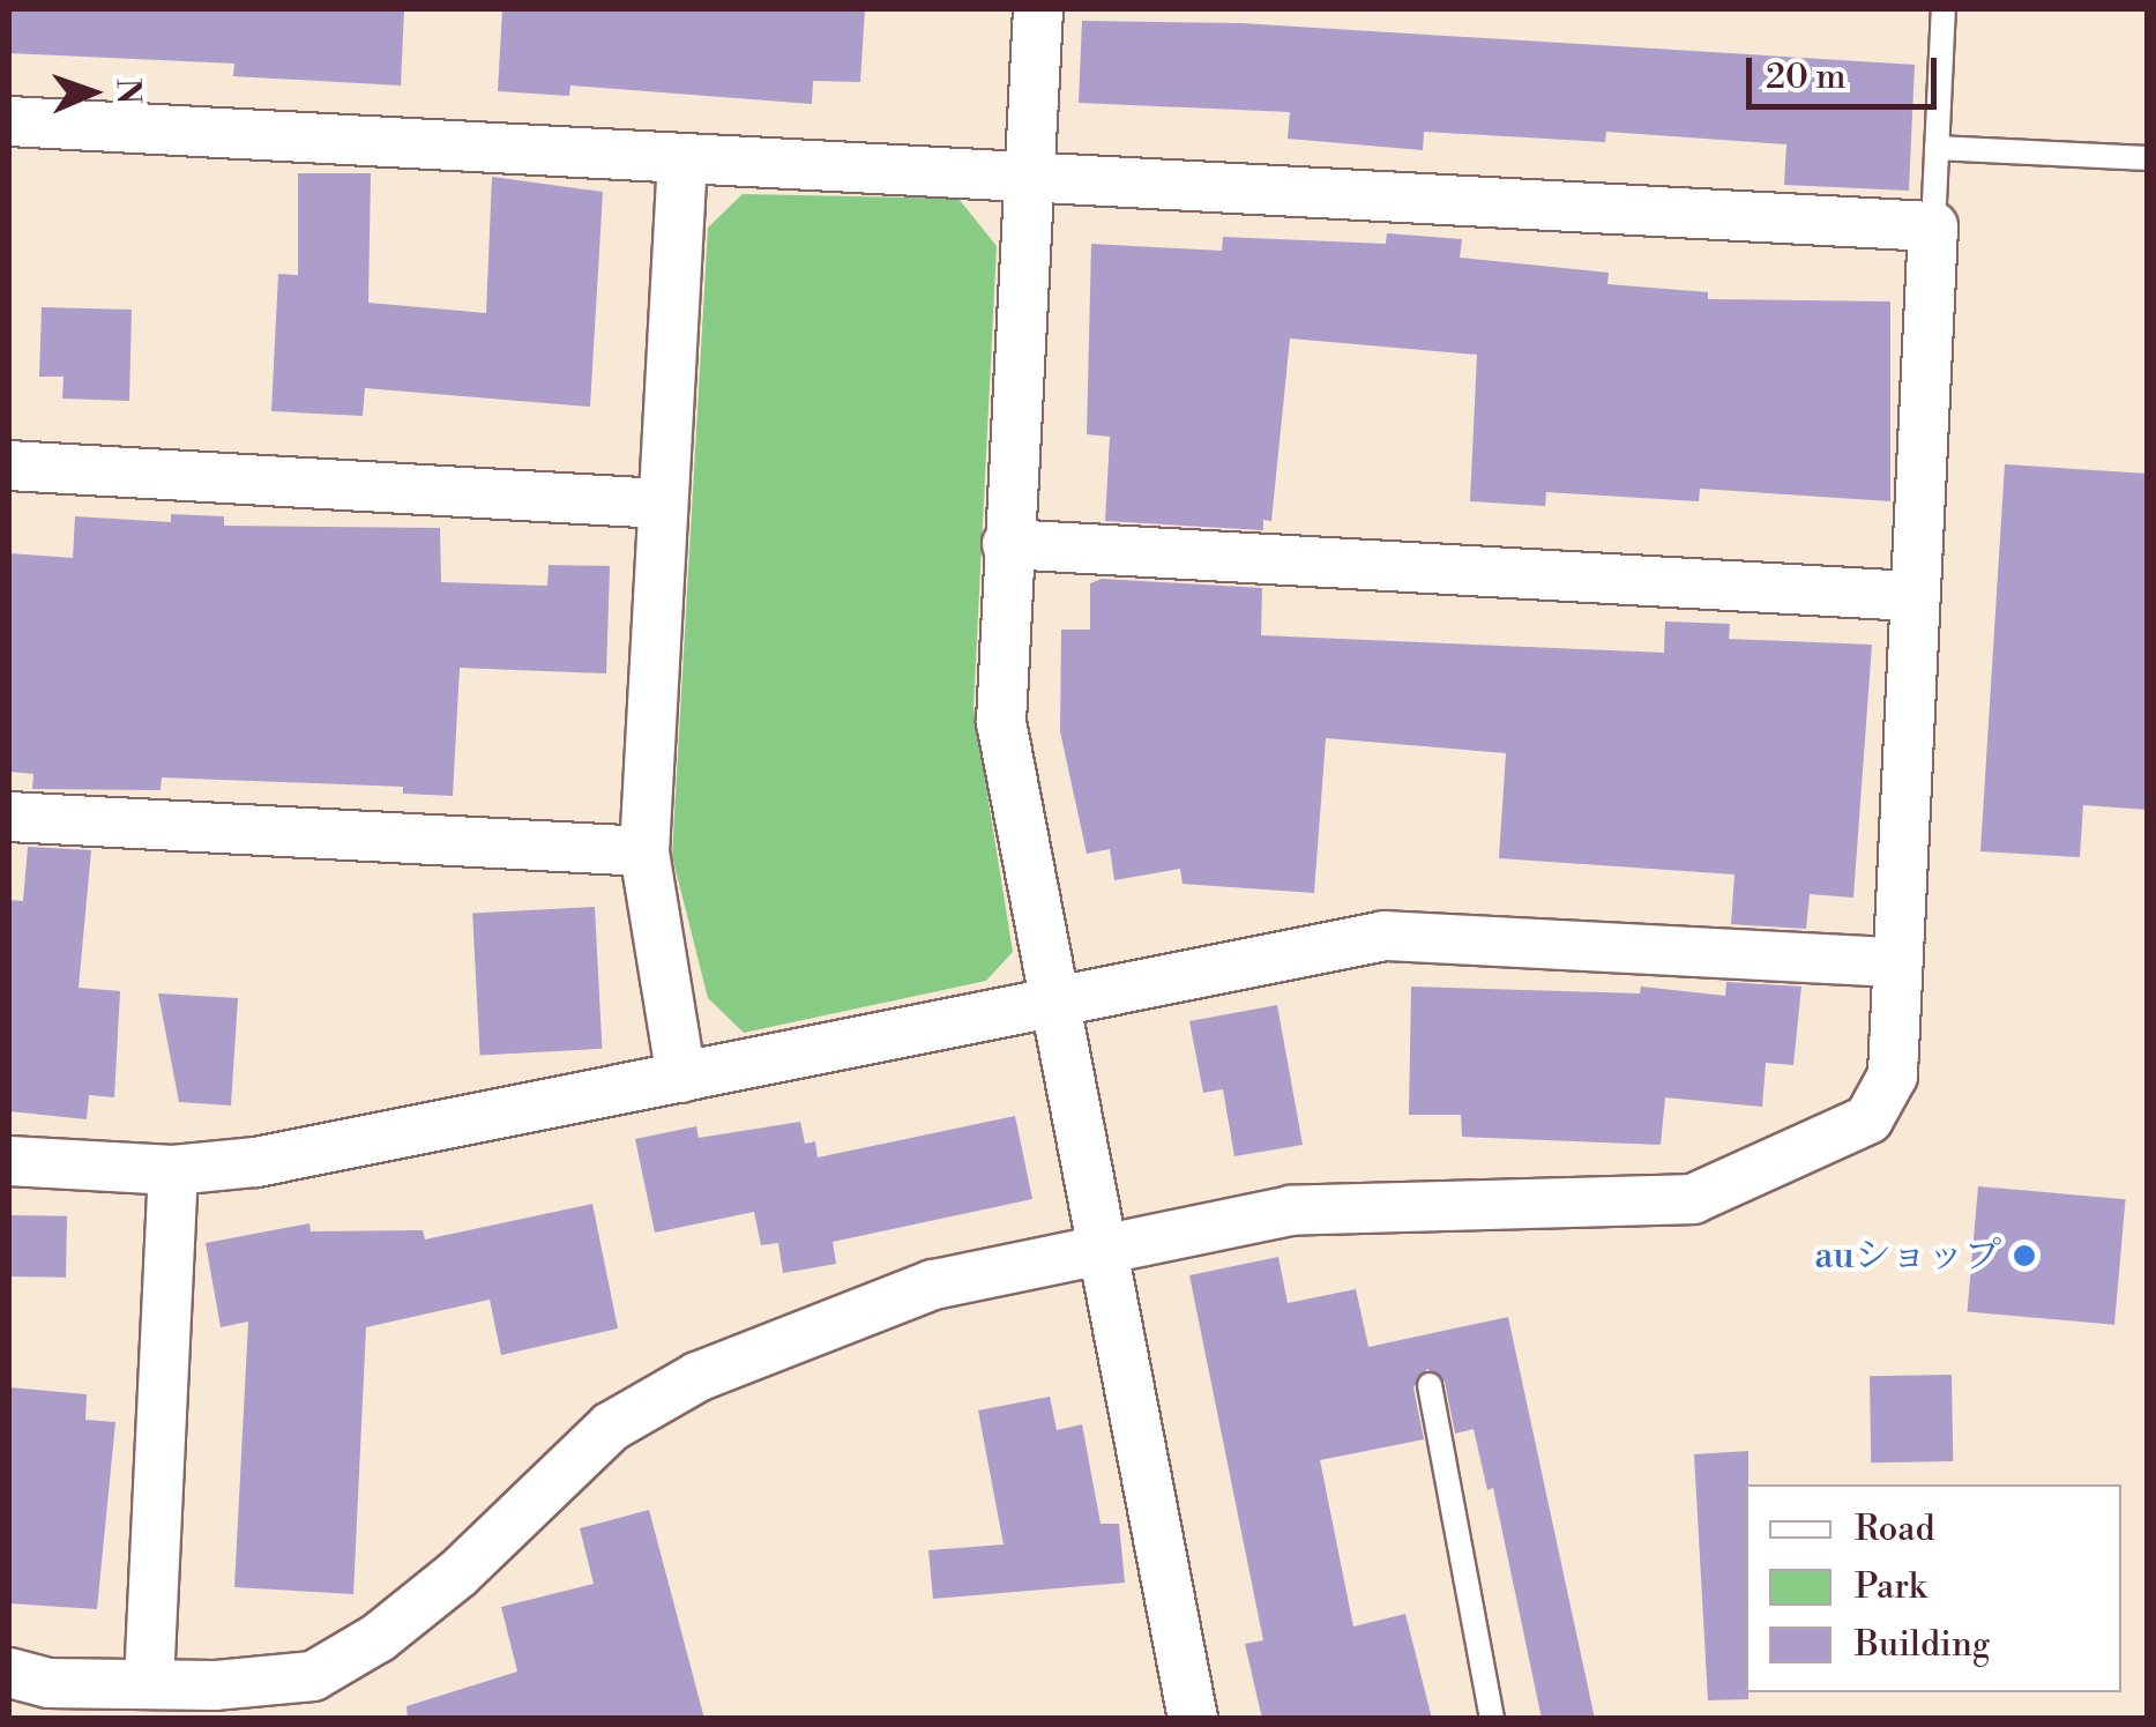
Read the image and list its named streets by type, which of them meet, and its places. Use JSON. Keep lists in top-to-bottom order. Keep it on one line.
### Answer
{"places":["auショップ"],"legend":["Road","Park","Building"],"scale_bar":"20 m","north":"right"}
